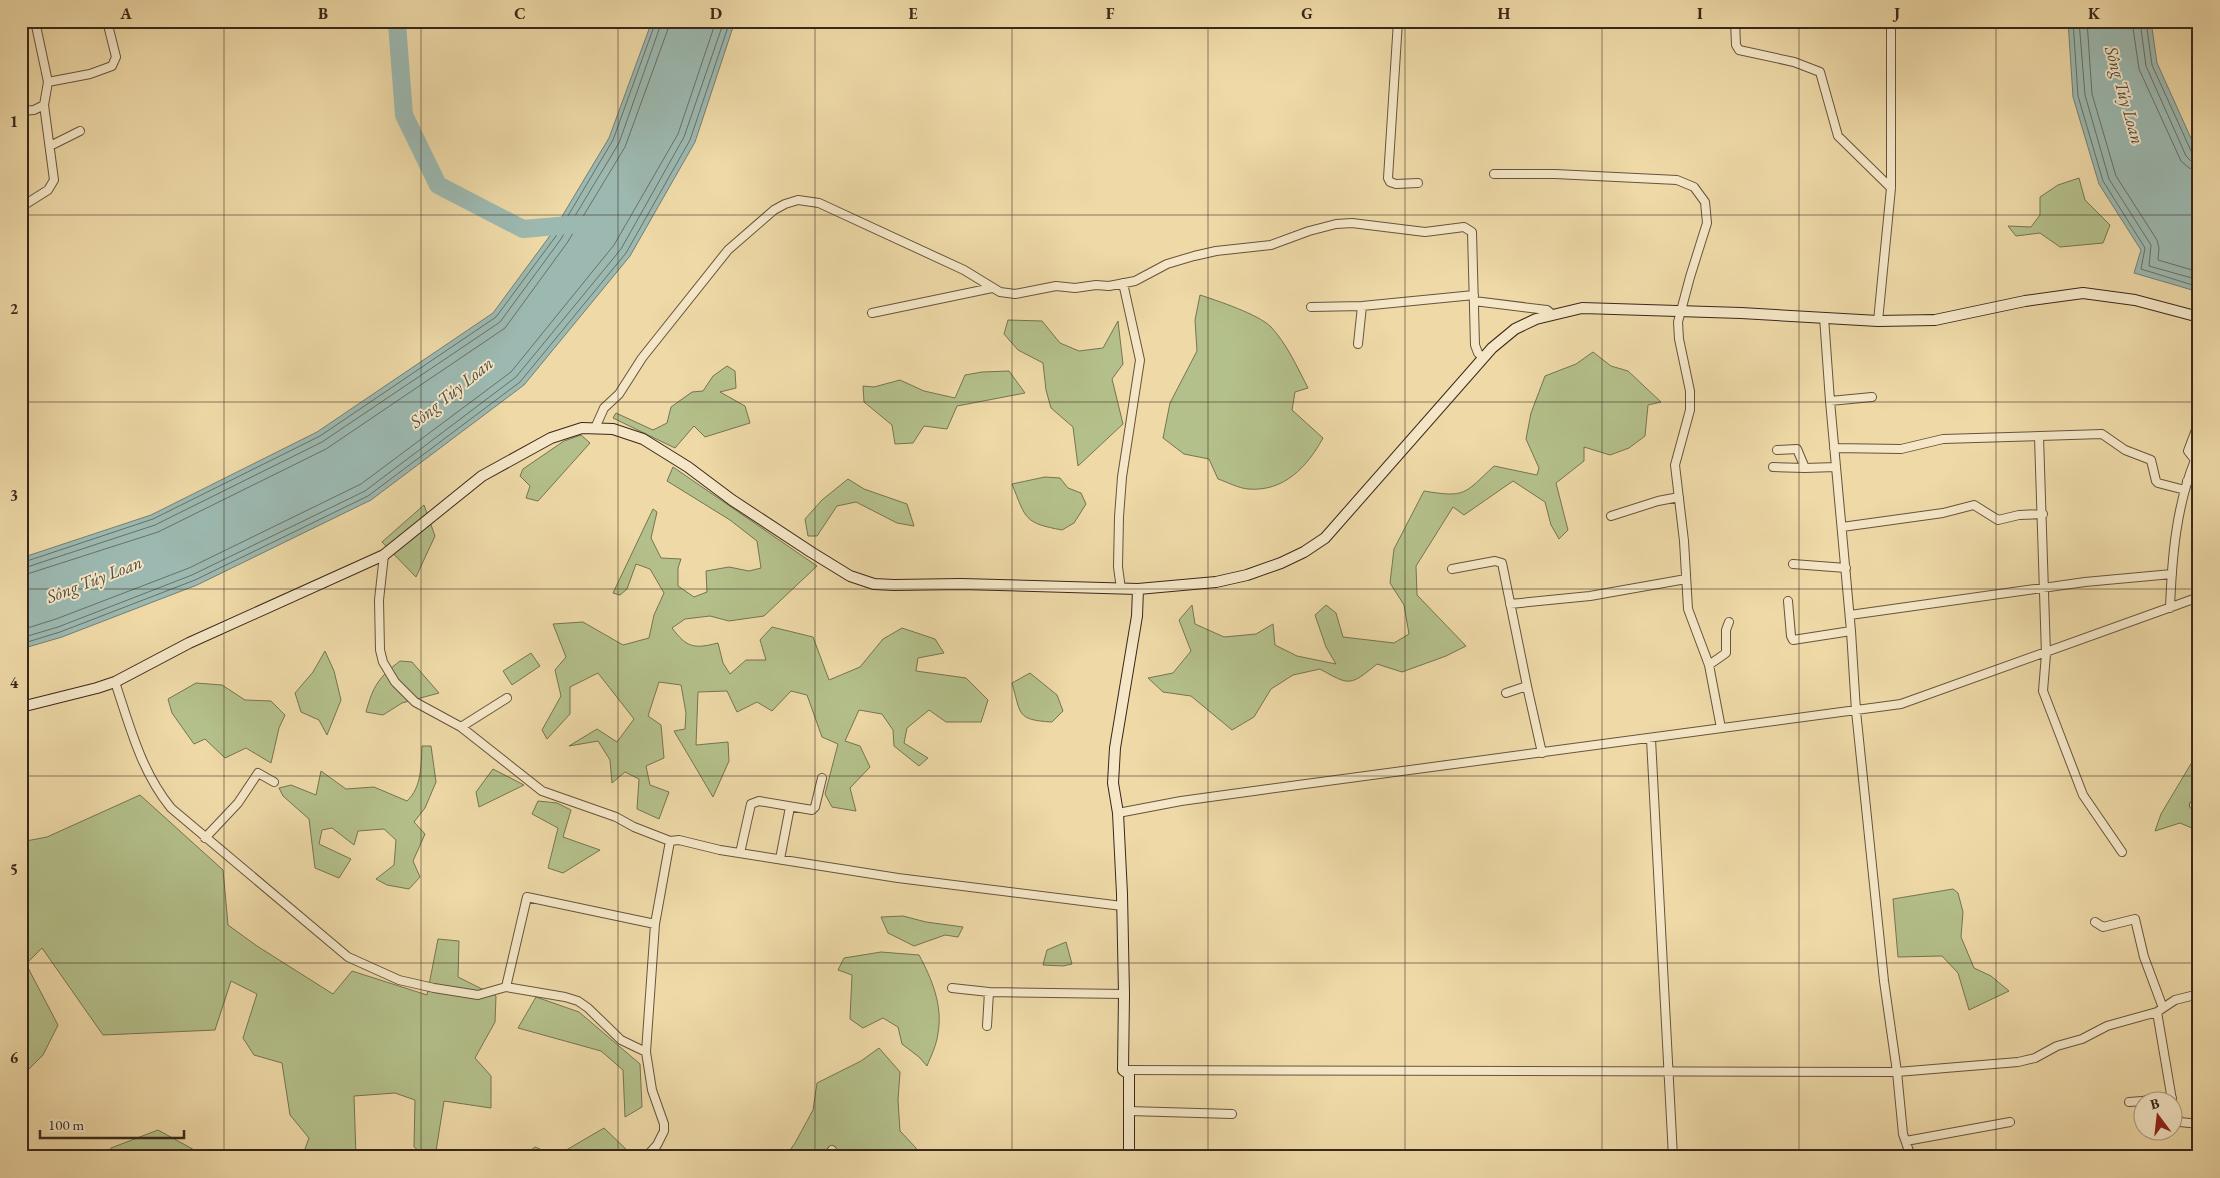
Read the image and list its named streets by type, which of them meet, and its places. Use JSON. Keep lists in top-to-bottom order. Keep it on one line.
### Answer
{"water":["Sông Túy Loan"],"scale_bar":"100 m","north":"top","grid":{"columns":["A","B","C","D","E","F","G","H","I","J","K"],"rows":["1","2","3","4","5","6"]}}
